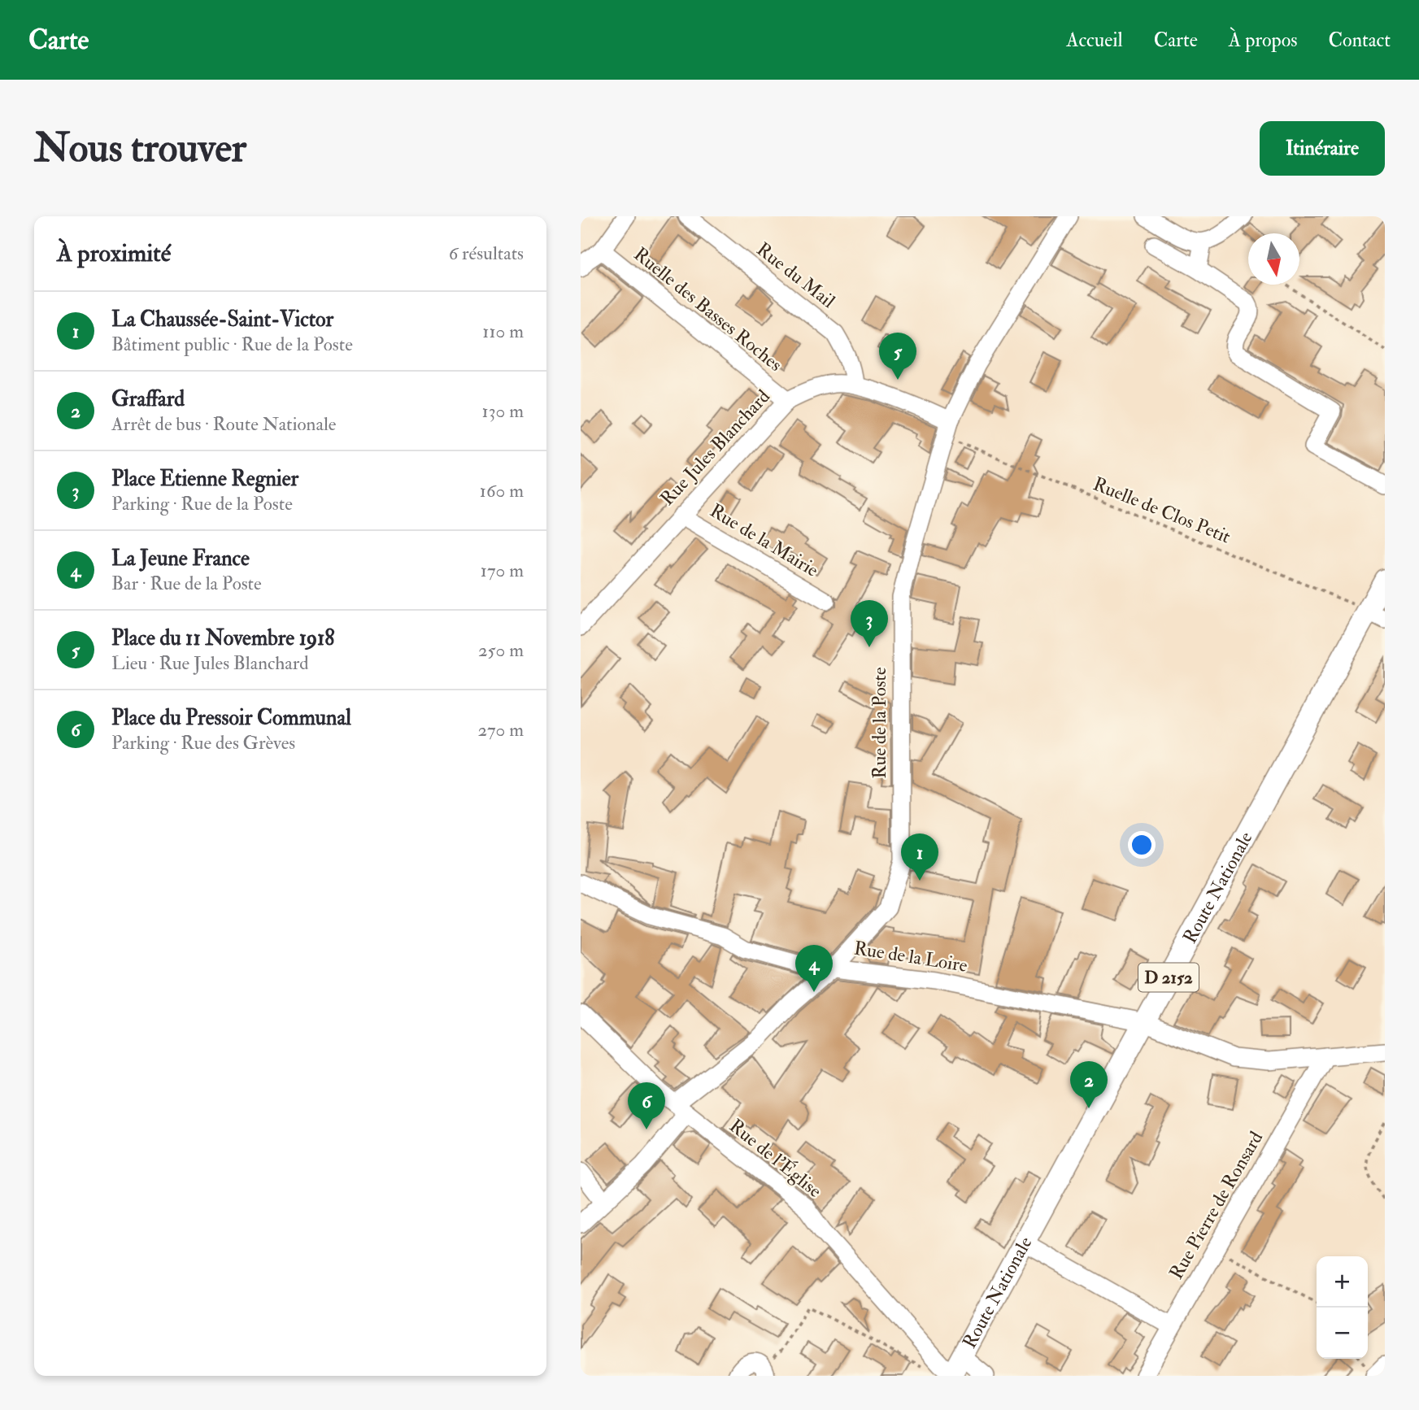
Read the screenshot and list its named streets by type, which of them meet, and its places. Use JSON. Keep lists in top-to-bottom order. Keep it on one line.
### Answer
{"streets":{"main road":["Route Nationale","D 2152"],"street":["Rue du Mail","Ruelle des Basses Roches","Rue Jules Blanchard","Rue de la Mairie","Rue de la Poste","Rue de la Loire","Rue de l'Église","Rue Pierre de Ronsard"],"path":["Ruelle de Clos Petit"]},"crossings":[["Rue du Mail","Rue Jules Blanchard"],["Ruelle des Basses Roches","Rue Jules Blanchard"],["Rue Jules Blanchard","Ruelle de Clos Petit"],["Rue Jules Blanchard","Rue de la Mairie"],["Rue Jules Blanchard","Rue de la Poste"],["Ruelle de Clos Petit","Rue de la Poste"],["Ruelle de Clos Petit","Route Nationale"],["Rue de la Poste","Rue de la Loire"],["Rue de la Poste","Rue de l'Église"],["Route Nationale","Rue de la Loire"],["Route Nationale","Rue de l'Église"],["Rue de la Loire","Rue Pierre de Ronsard"]],"north":"bottom","page":{"header":"Carte","nav":["Accueil","Carte","À propos","Contact"],"buttons":"Itinéraire","title":"Nous trouver","heading":["À proximité","6 résultats"],"list":[{"mark":"1","name":"La Chaussée-Saint-Victor","note":"Bâtiment public · Rue de la Poste","value":"110 m"},{"mark":"2","name":"Graffard","note":"Arrêt de bus · Route Nationale","value":"130 m"},{"mark":"3","name":"Place Etienne Regnier","note":"Parking · Rue de la Poste","value":"160 m"},{"mark":"4","name":"La Jeune France","note":"Bar · Rue de la Poste","value":"170 m"},{"mark":"5","name":"Place du 11 Novembre 1918","note":"Lieu · Rue Jules Blanchard","value":"250 m"},{"mark":"6","name":"Place du Pressoir Communal","note":"Parking · Rue des Grèves","value":"270 m"}],"pins":["5","3","1","4","2","6"],"map_buttons":["+","−"]}}
